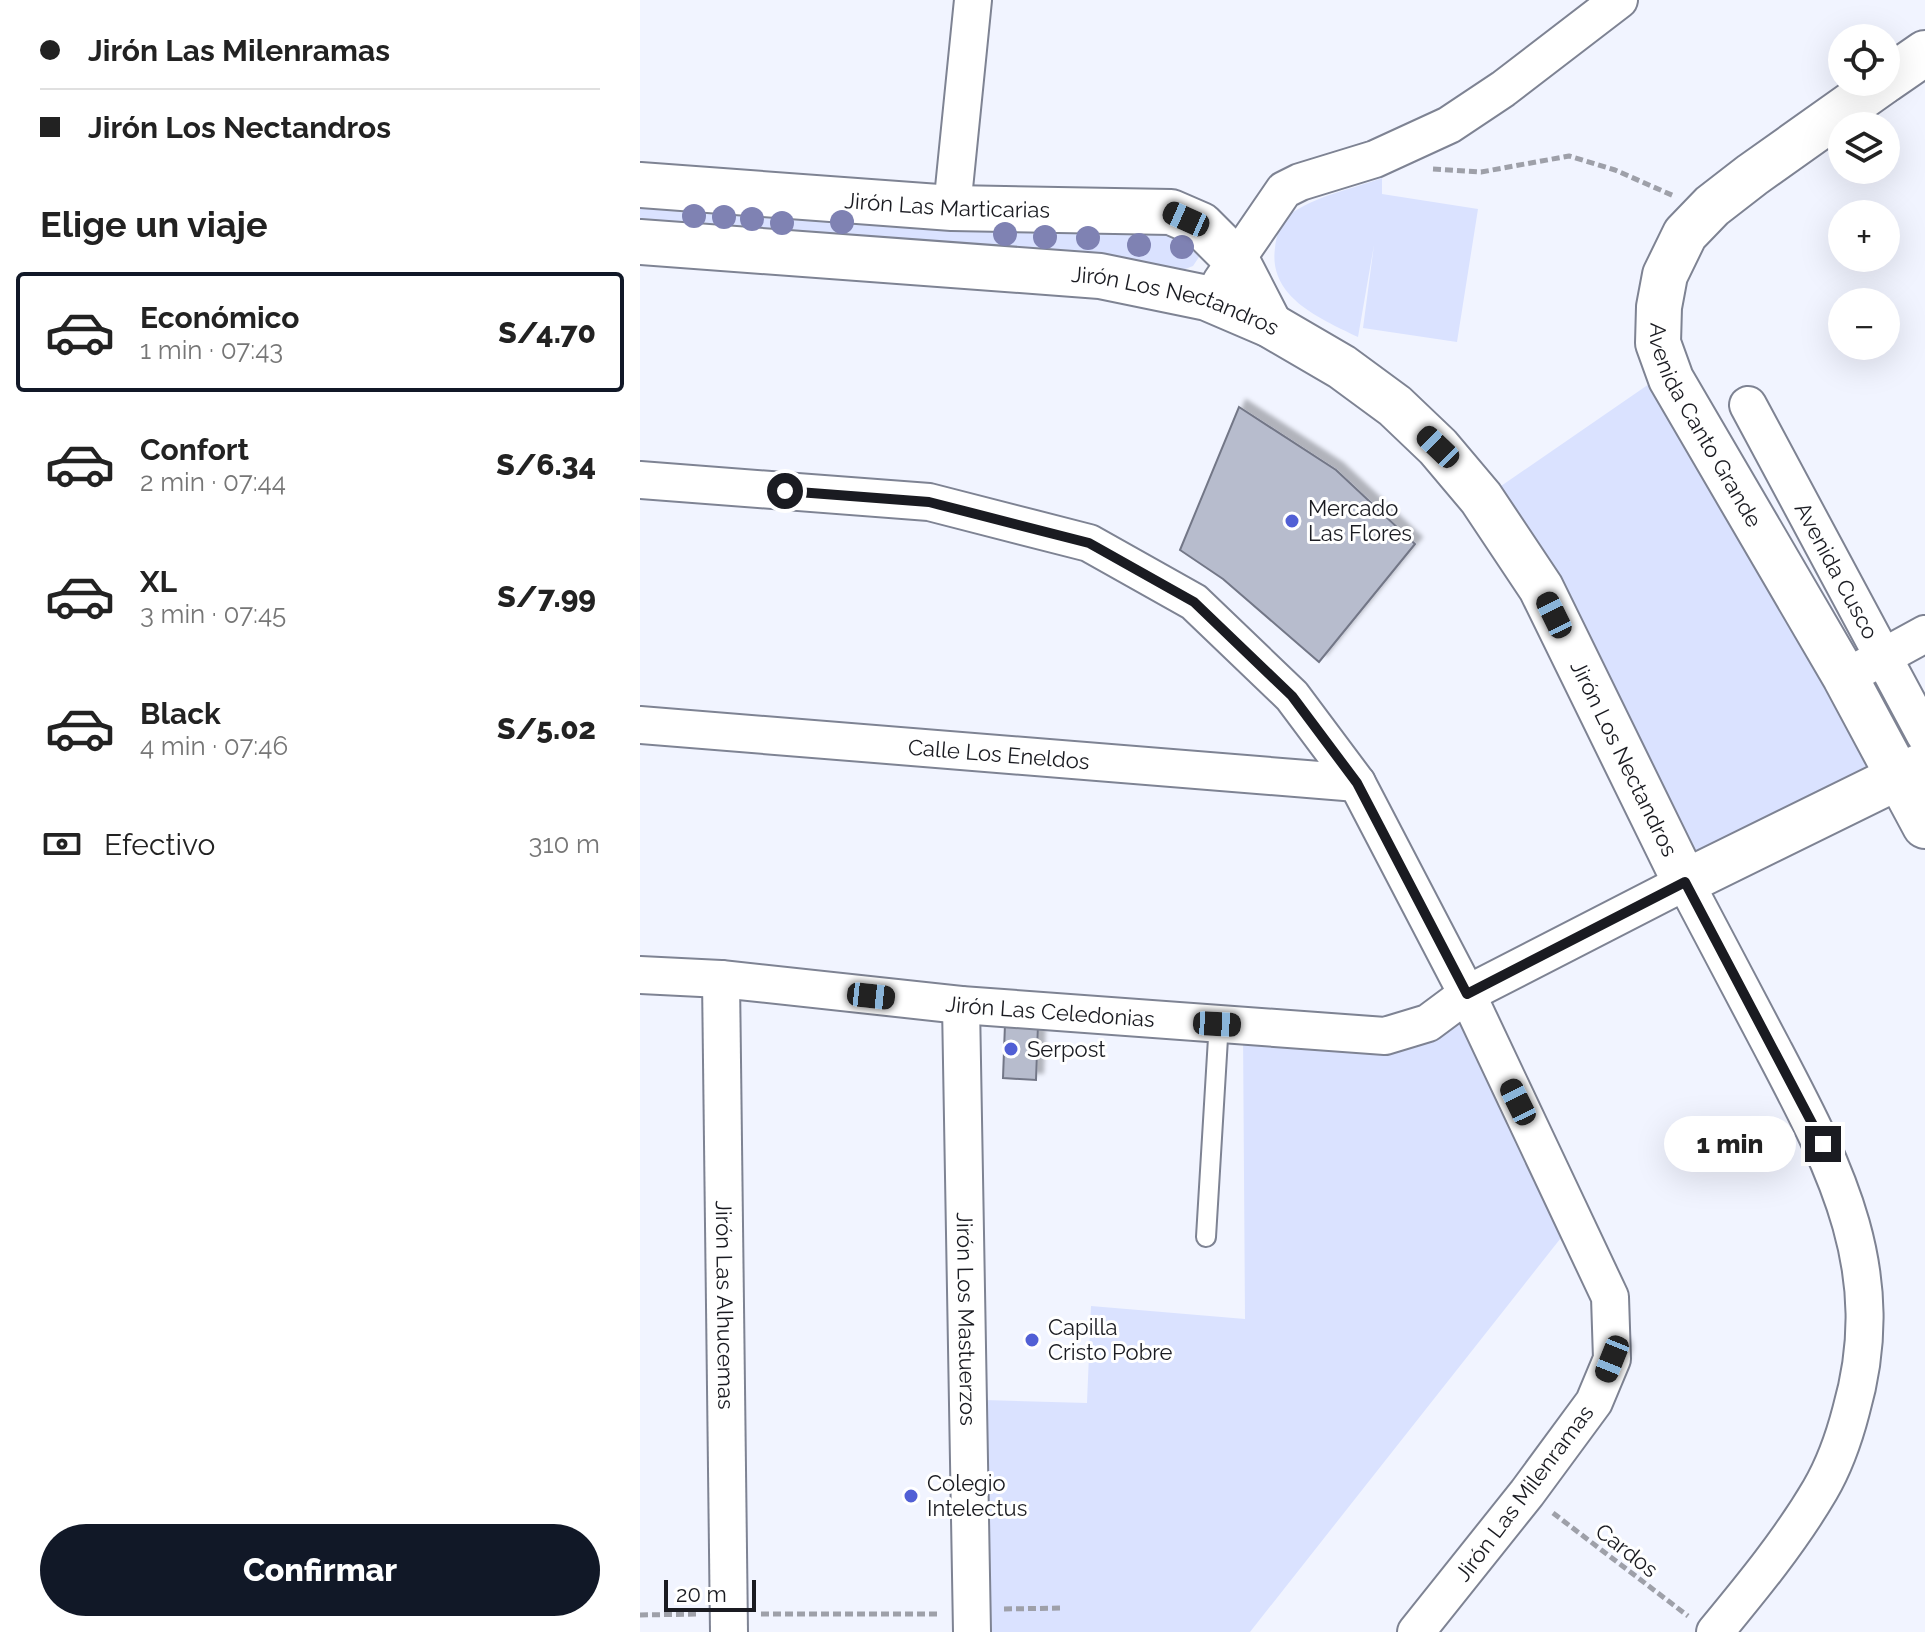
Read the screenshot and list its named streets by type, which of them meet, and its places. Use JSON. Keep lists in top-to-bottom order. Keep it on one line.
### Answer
{"streets":{"street":["Jirón Las Marticarias","Jirón Los Nectandros","Avenida Canto Grande","Avenida Cusco","Calle Los Eneldos","Jirón Las Celedonias","Jirón Las Alhucemas","Jirón Los Mastuerzos","Jirón Las Milenramas"],"path":["Cardos"]},"crossings":[["Jirón Las Marticarias","Jirón Los Nectandros"],["Jirón Los Nectandros","Jirón Las Celedonias"],["Jirón Los Nectandros","Cardos"],["Avenida Canto Grande","Avenida Cusco"],["Avenida Canto Grande","Jirón Las Celedonias"],["Calle Los Eneldos","Jirón Las Milenramas"],["Jirón Las Celedonias","Jirón Las Alhucemas"],["Jirón Las Celedonias","Jirón Los Mastuerzos"],["Jirón Las Celedonias","Jirón Las Milenramas"],["Jirón Las Milenramas","Cardos"]],"places":["Mercado Las Flores","Serpost","Capilla Cristo Pobre","Colegio Intelectus"],"scale_bar":"20 m","page":{"banner":["Jirón Las Milenramas","Jirón Los Nectandros"],"map_buttons":["+","−"],"heading":"Elige un viaje","list":[{"name":"Económico","note":"1 min · 07:43","value":"S/4.70"},{"name":"Confort","note":"2 min · 07:44","value":"S/6.34"},{"name":"XL","note":"3 min · 07:45","value":"S/7.99"},{"name":"Black","note":"4 min · 07:46","value":"S/5.02"}],"pay":["Efectivo","310 m"],"bubble":"1 min","buttons":"Confirmar","scale":"20 m"}}
